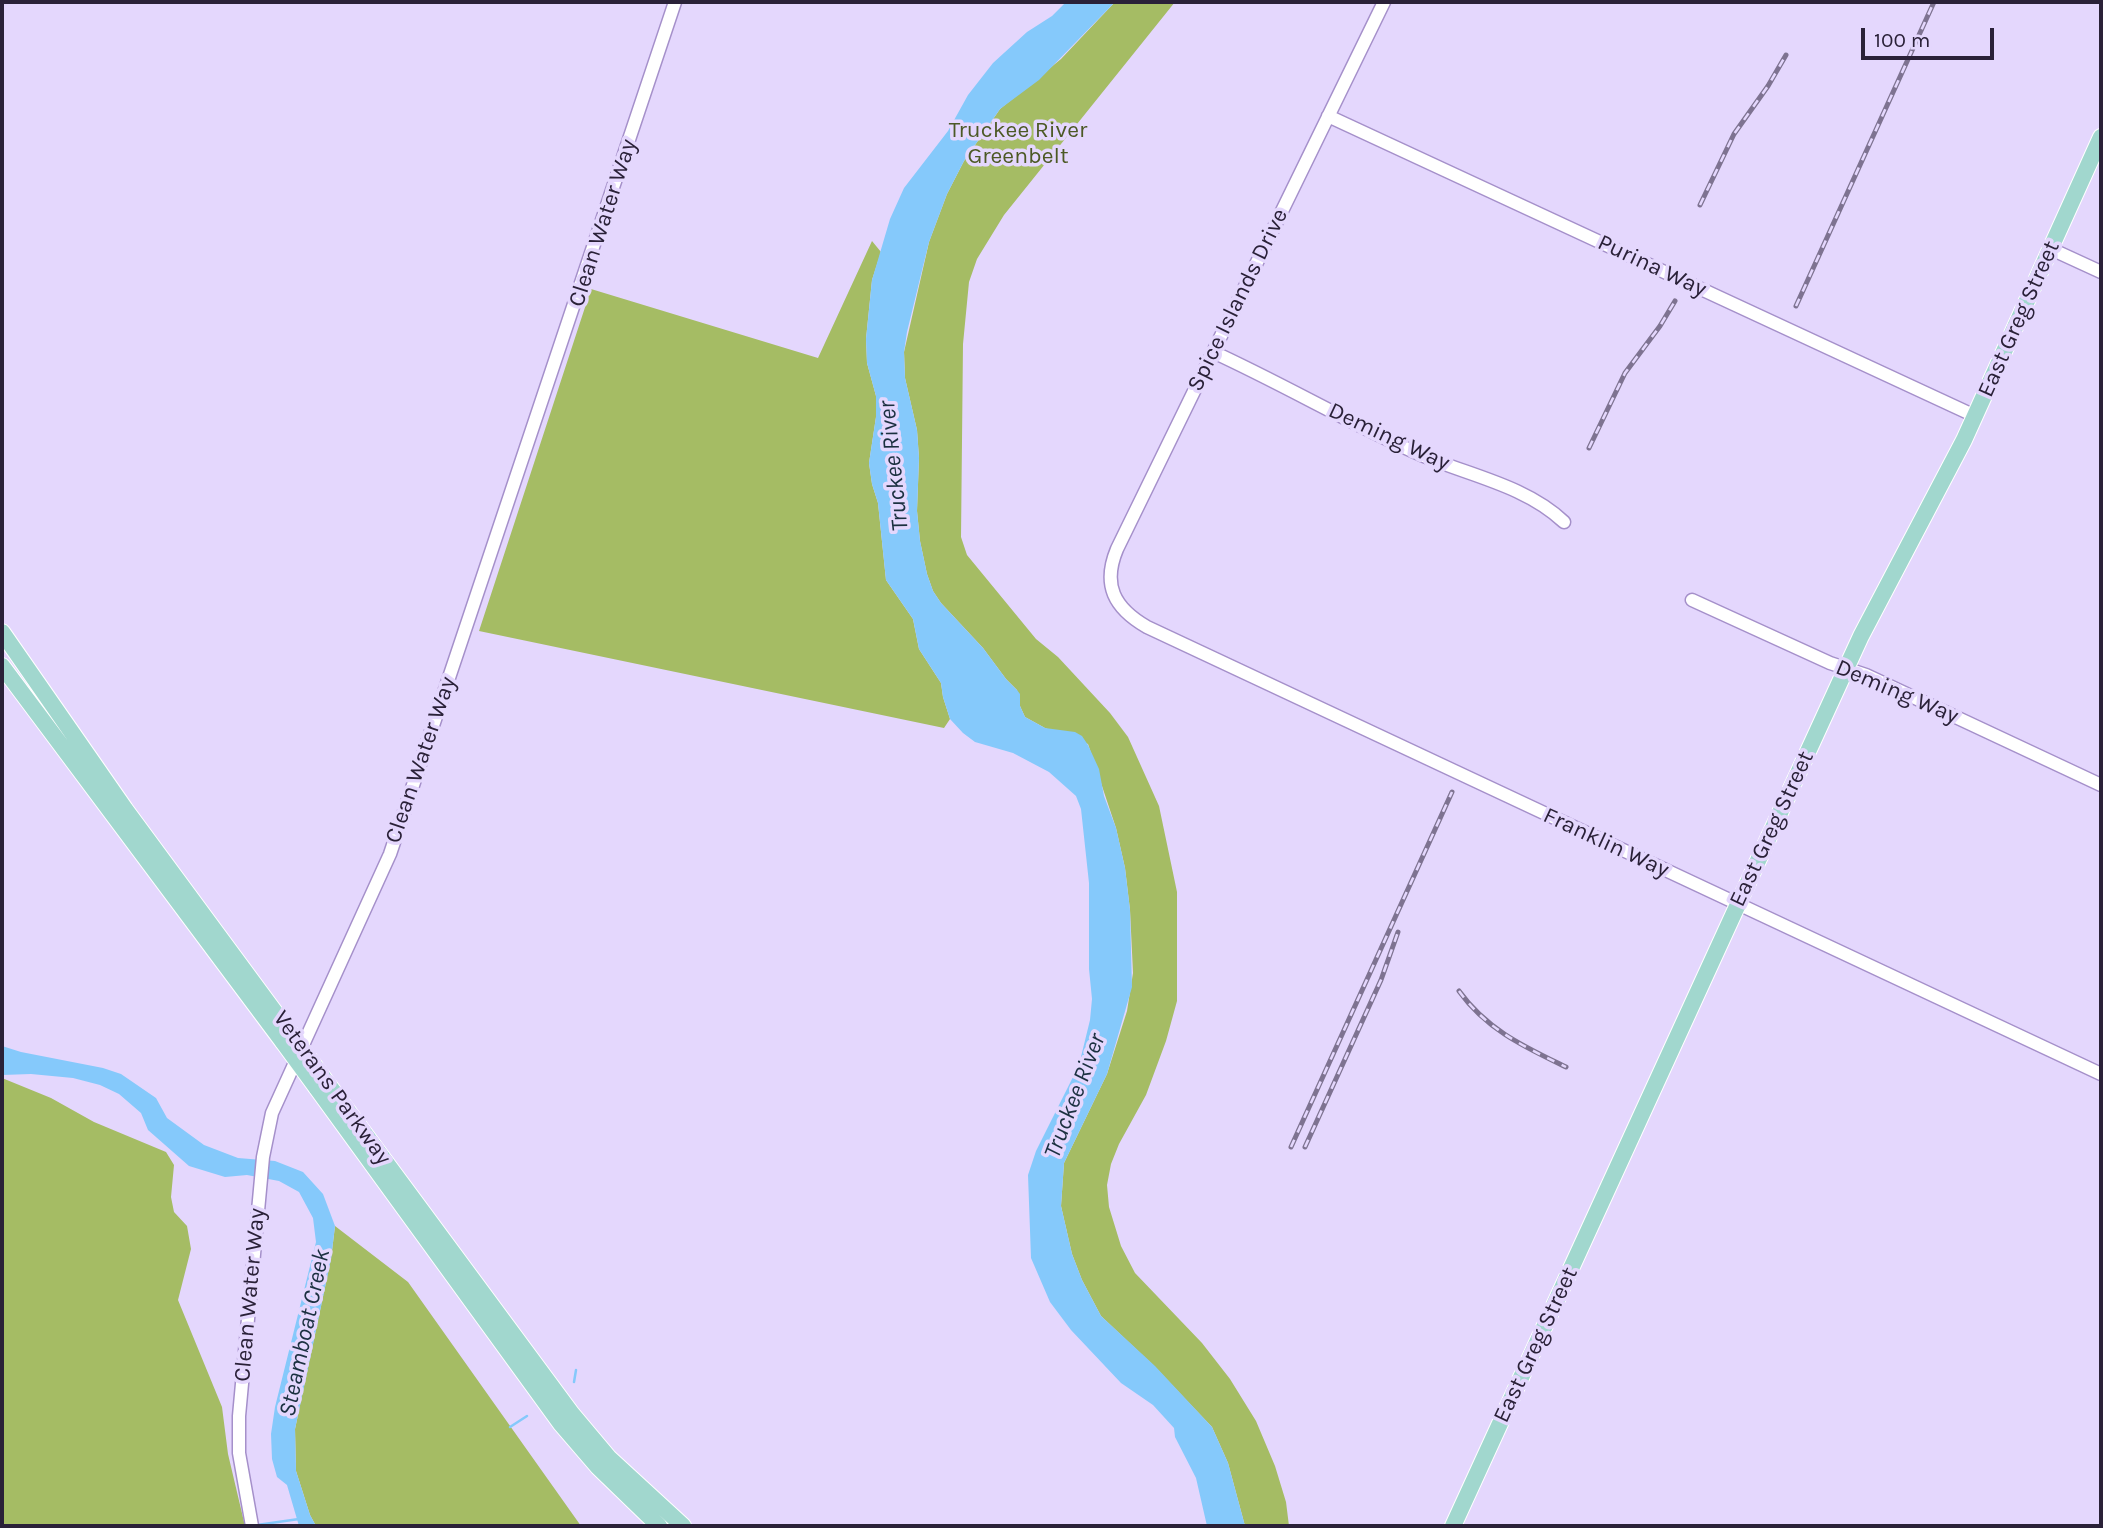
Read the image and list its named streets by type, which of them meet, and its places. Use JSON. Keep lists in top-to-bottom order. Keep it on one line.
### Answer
{"streets":{"main road":["East Greg Street","Veterans Parkway"],"street":["Clean Water Way","Purina Way","Spice Islands Drive","Deming Way","Franklin Way"]},"crossings":[["Purina Way","Spice Islands Drive"],["Purina Way","East Greg Street"],["Spice Islands Drive","Deming Way"],["Spice Islands Drive","Franklin Way"],["East Greg Street","Deming Way"],["East Greg Street","Franklin Way"]],"water":["Truckee River","Steamboat Creek"],"parks":["Truckee River Greenbelt"],"scale_bar":"100 m"}
